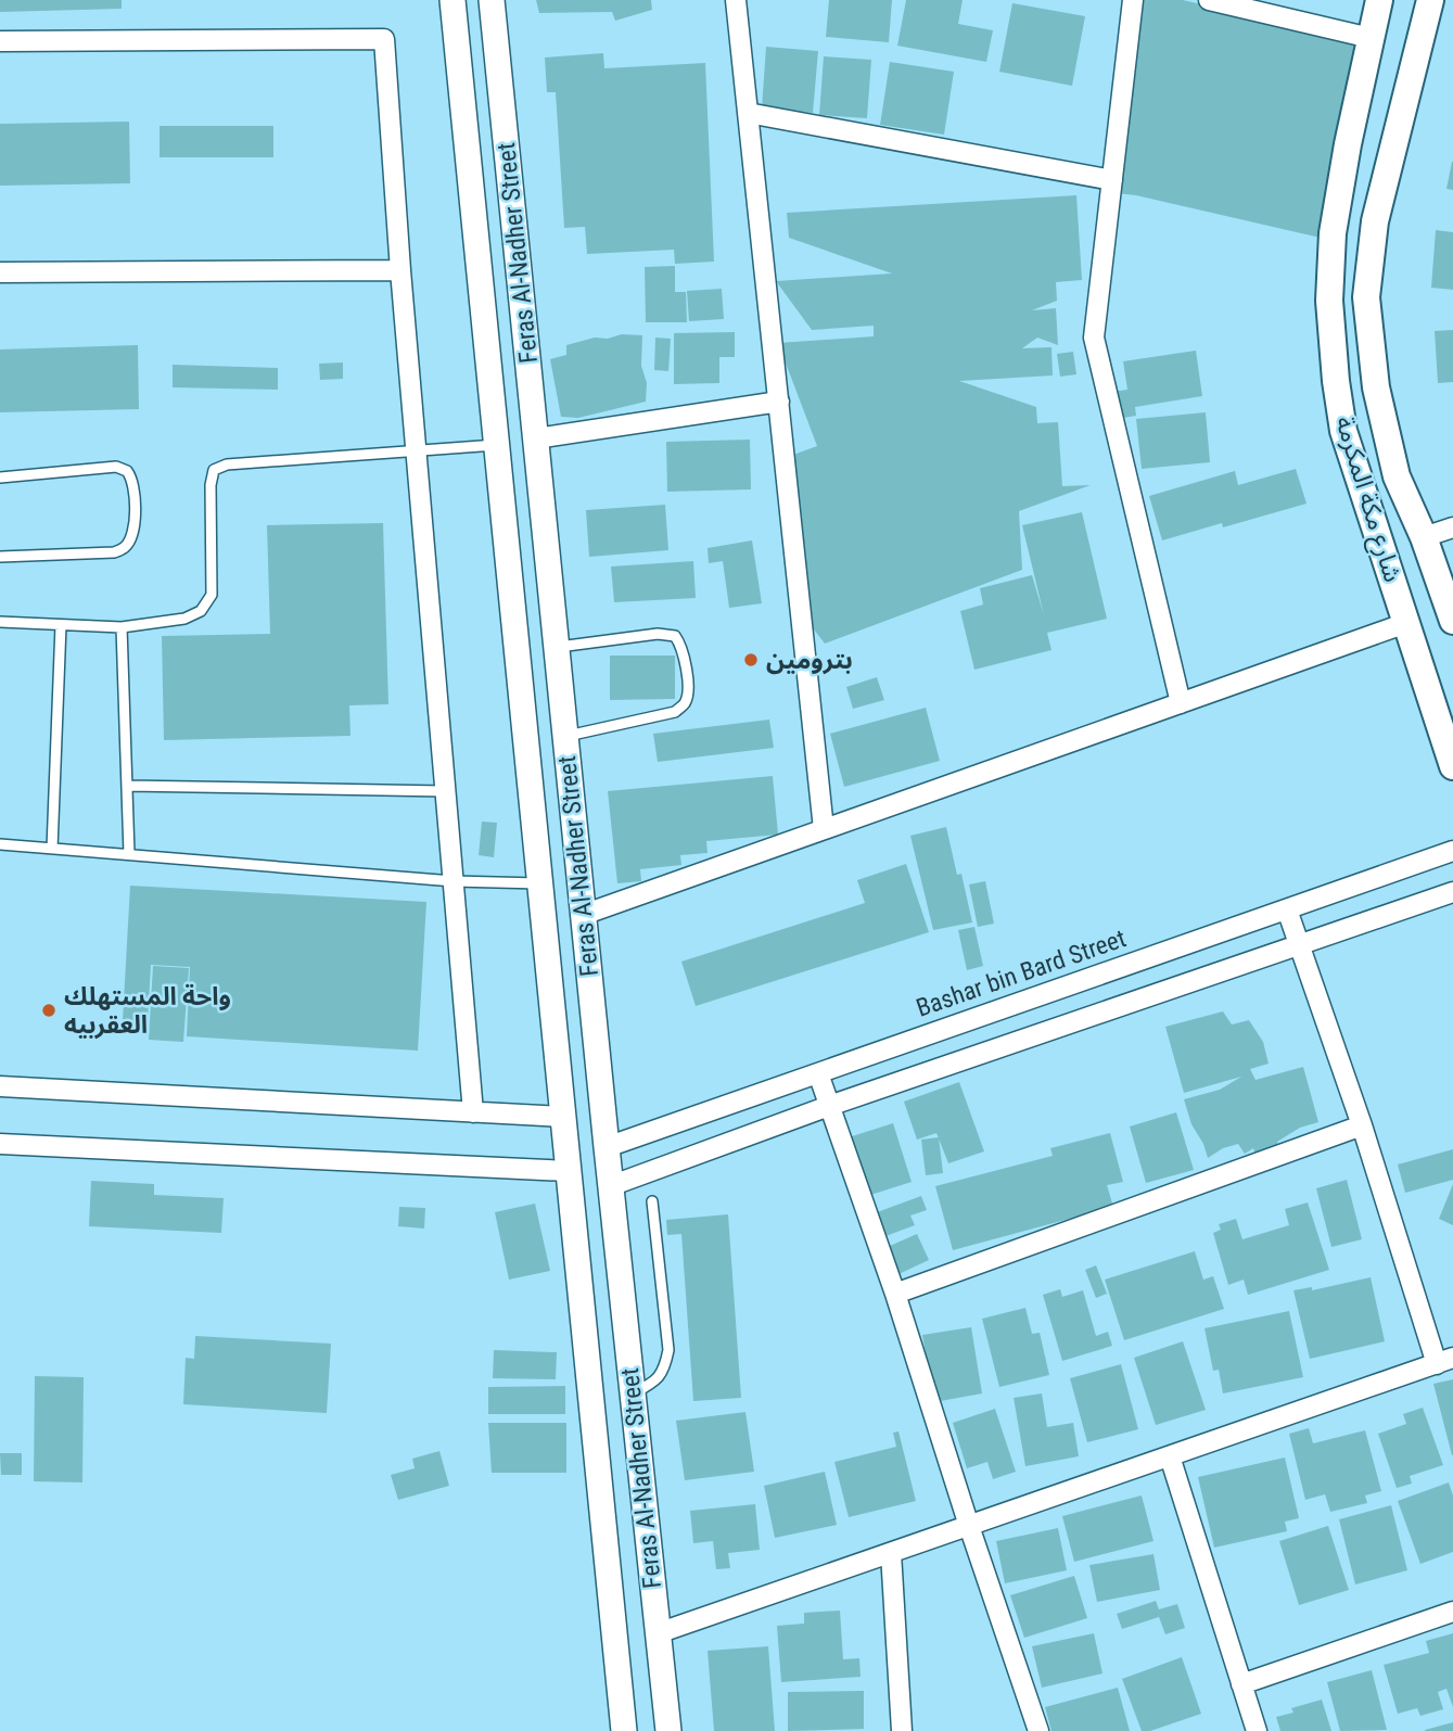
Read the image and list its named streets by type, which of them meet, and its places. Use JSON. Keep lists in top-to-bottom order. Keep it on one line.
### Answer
{"streets":{"main road":["شارع مكة المكرمة"],"street":["Feras Al-Nadher Street","Bashar bin Bard Street"]},"crossings":[["Feras Al-Nadher Street","Bashar bin Bard Street"]],"places":["بترومين","واحة المستهلك العقربيه"]}
